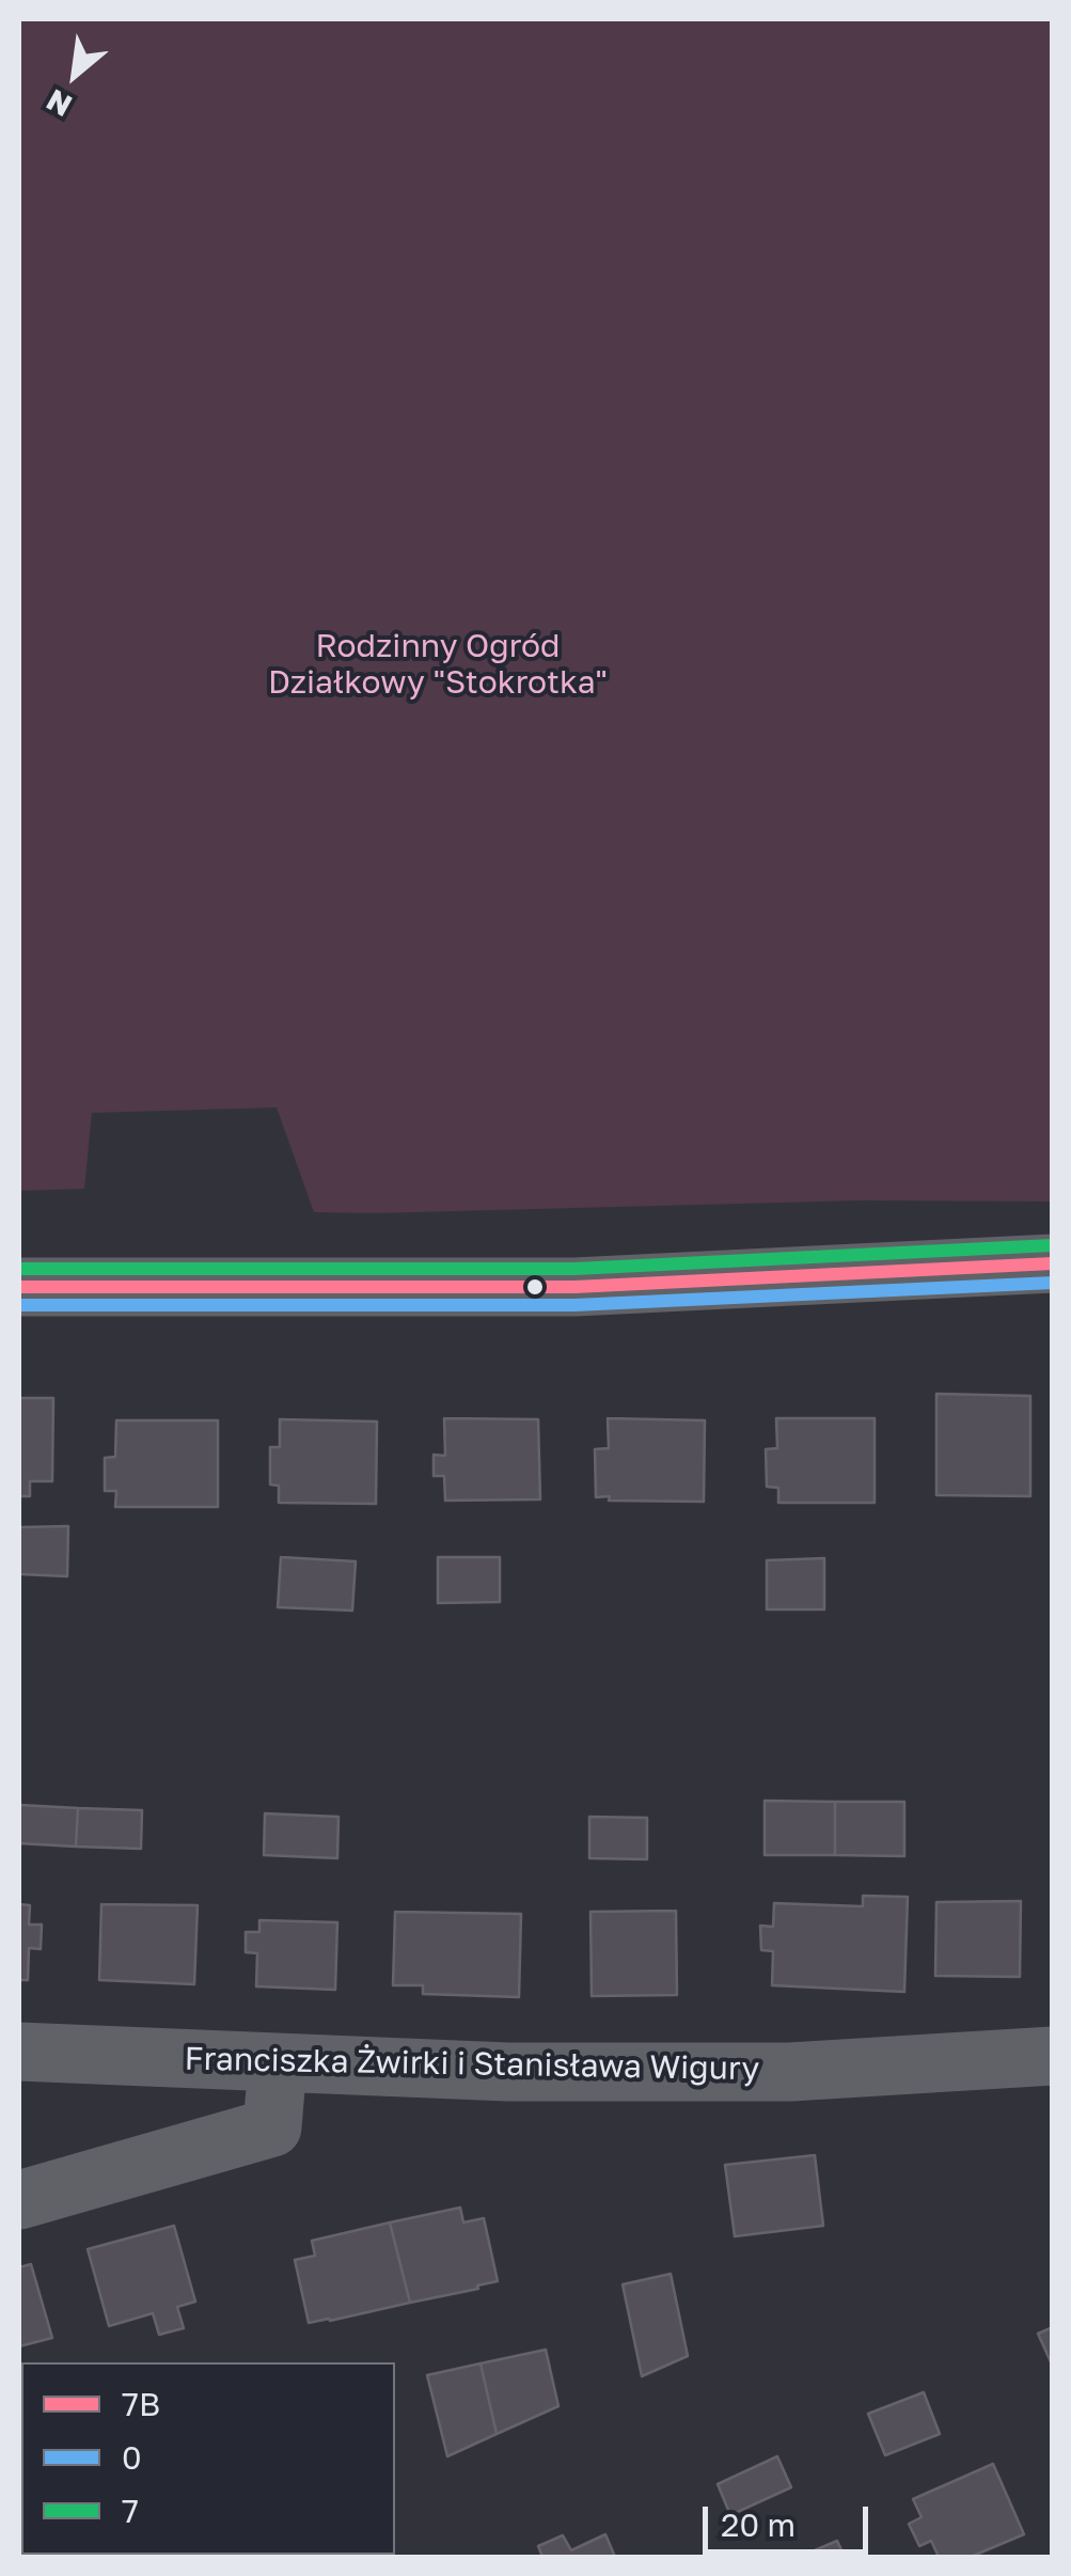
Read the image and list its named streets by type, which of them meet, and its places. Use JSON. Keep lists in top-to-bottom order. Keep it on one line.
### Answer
{"streets":{"street":["Franciszka Żwirki i Stanisława Wigury"]},"parks":["Rodzinny Ogród Działkowy \"Stokrotka\""],"lines":["transit line 7","transit line 7B","transit line 0"],"legend":["7B","0","7"],"scale_bar":"20 m","north":"bottom left"}
